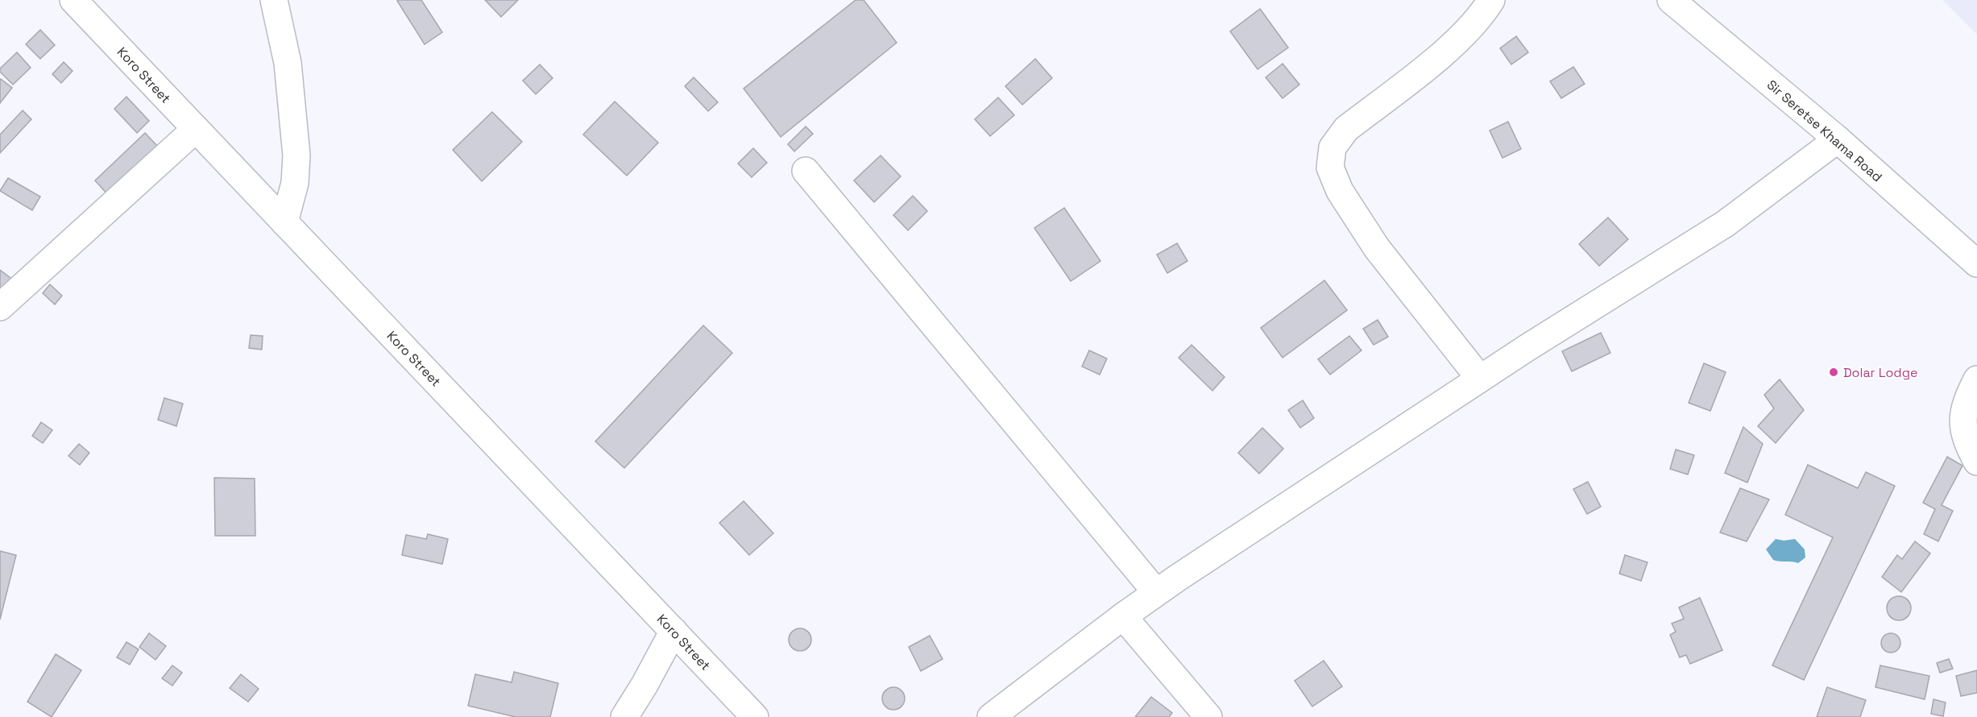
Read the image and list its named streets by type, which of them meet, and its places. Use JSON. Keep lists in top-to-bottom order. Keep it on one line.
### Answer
{"streets":{"street":["Koro Street","Sir Seretse Khama Road"]},"places":["Dolar Lodge"]}
